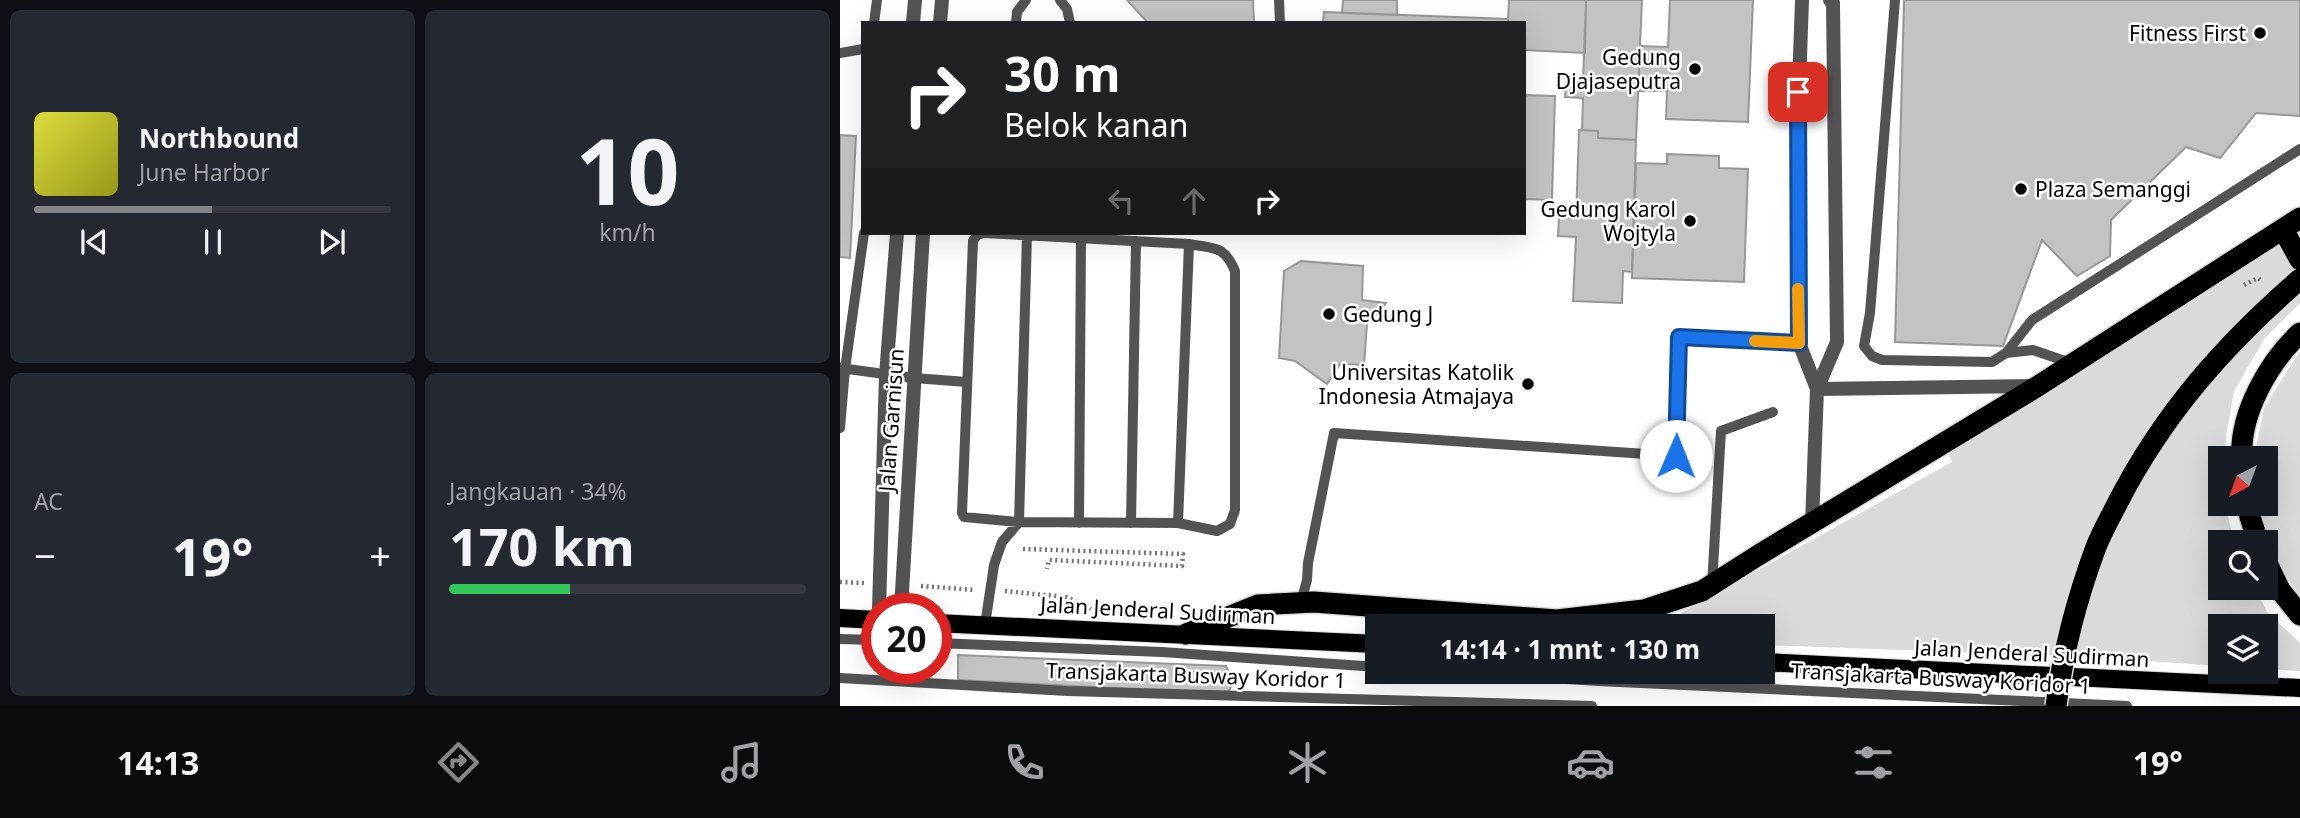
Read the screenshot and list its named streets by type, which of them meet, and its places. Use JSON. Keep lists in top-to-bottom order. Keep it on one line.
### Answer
{"streets":{"main road":["Jalan Jenderal Sudirman"],"street":["Jalan Garnisun"],"lane":["Transjakarta Busway Koridor 1"]},"places":["Fitness First","Gedung Djajaseputra","Plaza Semanggi","Gedung Karol Wojtyla","Gedung J","Universitas Katolik Indonesia Atmajaya"],"north":"bottom left","page":{"tile":[["10","km/h"],"AC",["Jangkauan · 34%","170 km"]],"turn":["30 m","Belok kanan"],"song":["Northbound","June Harbor"],"heat":["−","19°","+"],"limit":"20","trip":"14:14 · 1 mnt · 130 m","tabs":["14:13","19°"]}}
